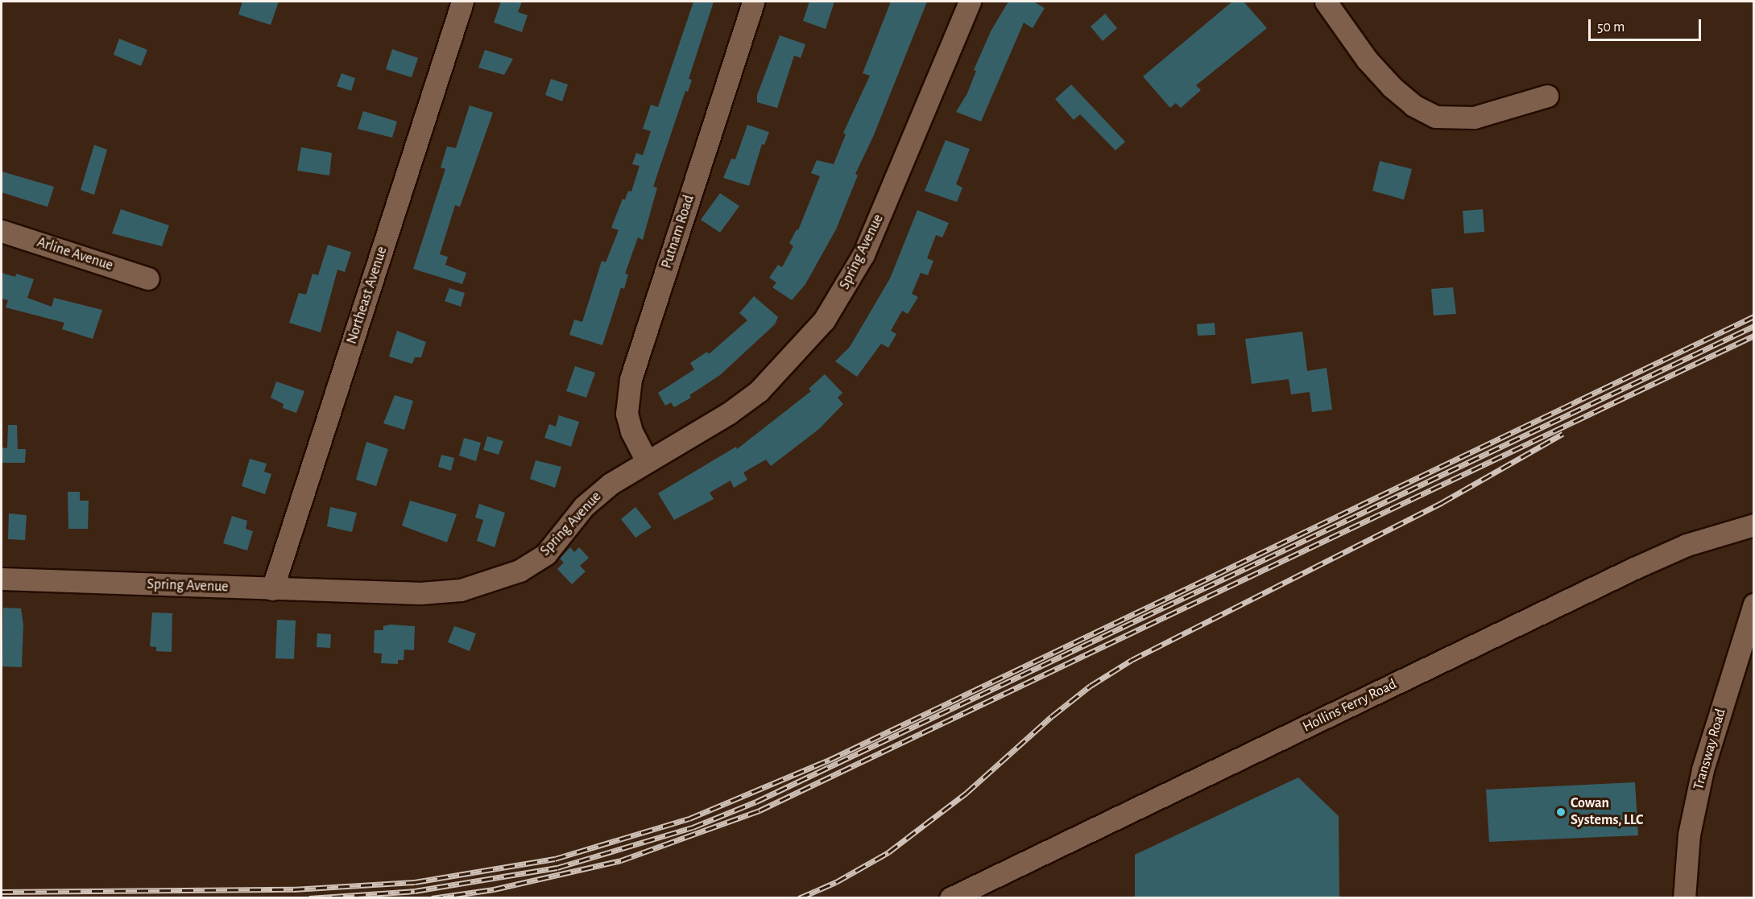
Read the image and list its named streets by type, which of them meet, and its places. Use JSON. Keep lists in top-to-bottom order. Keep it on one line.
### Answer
{"streets":{"street":["Putnam Road","Spring Avenue","Arline Avenue","Northeast Avenue","Hollins Ferry Road","Transway Road"]},"crossings":[["Putnam Road","Spring Avenue"],["Spring Avenue","Northeast Avenue"]],"places":["Cowan Systems, LLC"],"scale_bar":"50 m"}
